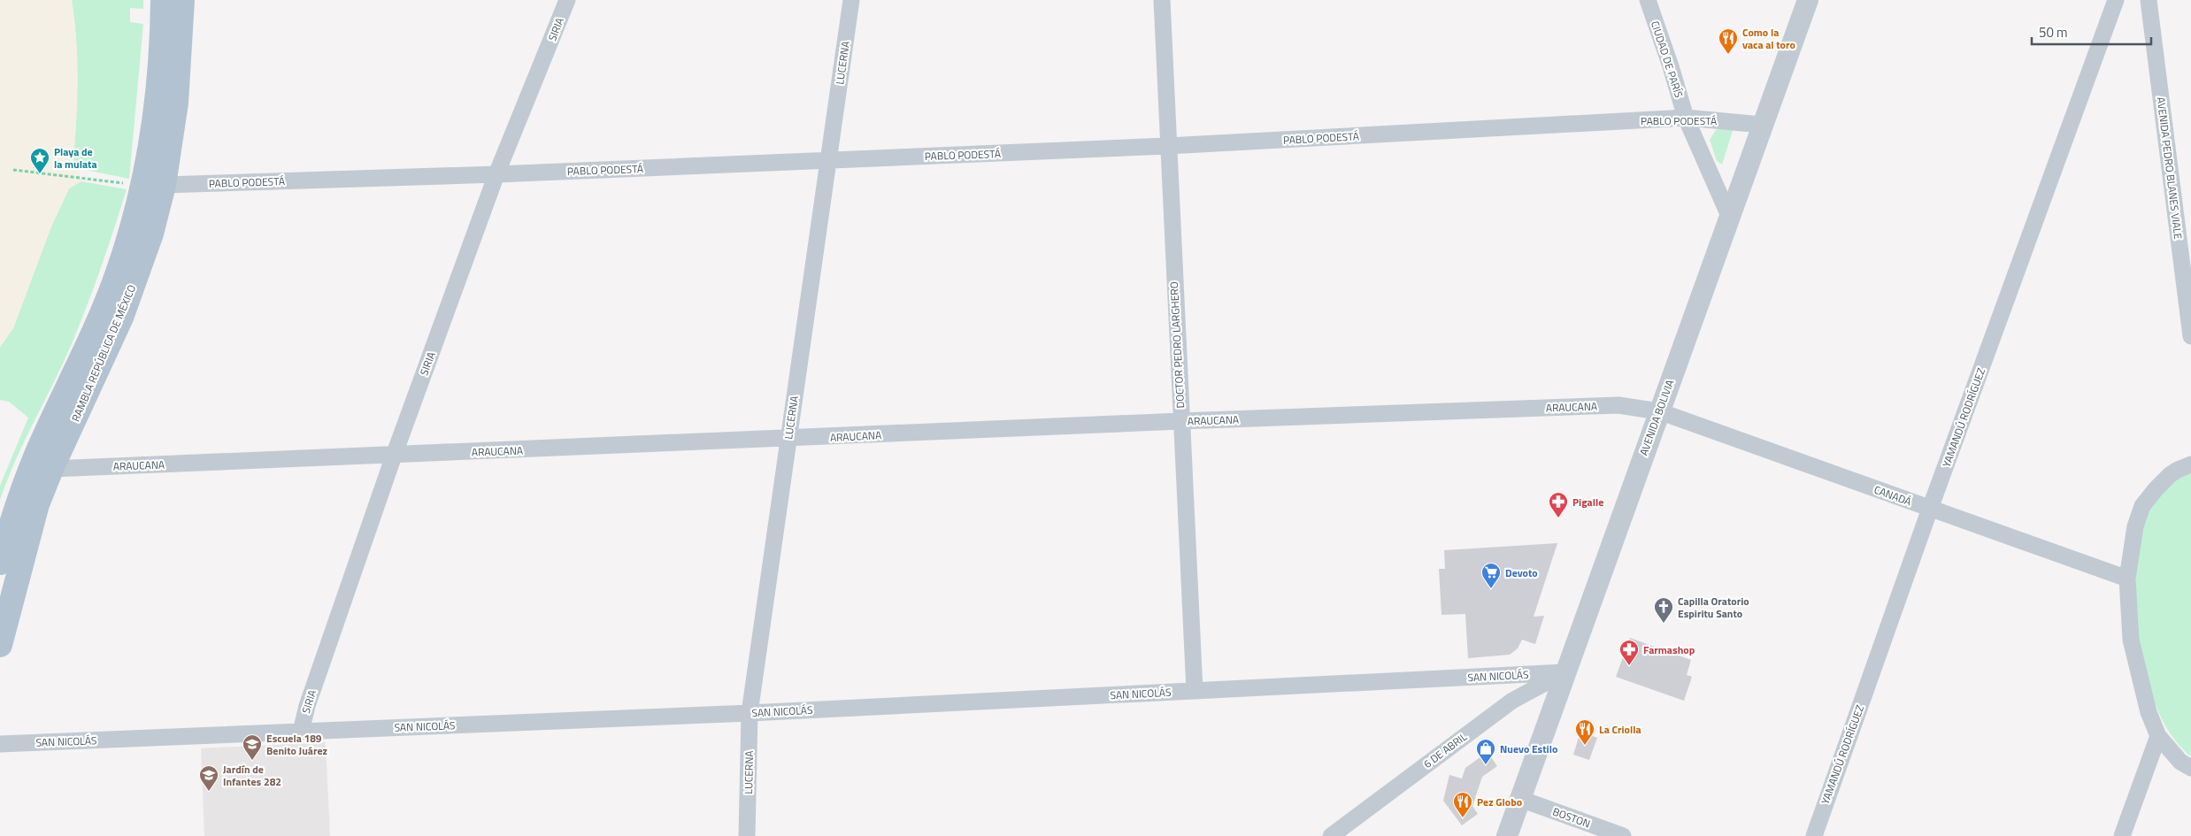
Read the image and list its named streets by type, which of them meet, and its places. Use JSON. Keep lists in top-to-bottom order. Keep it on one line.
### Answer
{"streets":{"main road":["RAMBLA REPÚBLICA DE MÉXICO"],"street":["SIRIA","CIUDAD DE PARÍS","LUCERNA","PABLO PODESTÁ","AVENIDA PEDRO BLANES VIALE","DOCTOR PEDRO LARGHERO","ARAUCANA","AVENIDA BOLIVIA","YAMANDÚ RODRÍGUEZ","CANADÁ","SAN NICOLÁS","6 DE ABRIL","BOSTON"]},"crossings":[["SIRIA","PABLO PODESTÁ"],["SIRIA","ARAUCANA"],["SIRIA","SAN NICOLÁS"],["CIUDAD DE PARÍS","PABLO PODESTÁ"],["CIUDAD DE PARÍS","AVENIDA BOLIVIA"],["LUCERNA","PABLO PODESTÁ"],["LUCERNA","ARAUCANA"],["LUCERNA","SAN NICOLÁS"],["PABLO PODESTÁ","DOCTOR PEDRO LARGHERO"],["PABLO PODESTÁ","RAMBLA REPÚBLICA DE MÉXICO"],["PABLO PODESTÁ","AVENIDA BOLIVIA"],["DOCTOR PEDRO LARGHERO","ARAUCANA"],["DOCTOR PEDRO LARGHERO","SAN NICOLÁS"],["RAMBLA REPÚBLICA DE MÉXICO","ARAUCANA"],["ARAUCANA","AVENIDA BOLIVIA"],["ARAUCANA","CANADÁ"],["AVENIDA BOLIVIA","CANADÁ"],["AVENIDA BOLIVIA","SAN NICOLÁS"],["AVENIDA BOLIVIA","6 DE ABRIL"],["AVENIDA BOLIVIA","BOSTON"],["YAMANDÚ RODRÍGUEZ","CANADÁ"],["SAN NICOLÁS","6 DE ABRIL"]],"places":{"restaurant":["Como la vaca al toro","La Criolla","Pez Globo"],"place":["Playa de la mulata"],"pharmacy":["Pigalle","Farmashop"],"supermarket":["Devoto"],"church":["Capilla Oratorio Espiritu Santo"],"school or university":["Escuela 189 Benito Juárez","Jardín de Infantes 282"],"shop":["Nuevo Estilo"]},"scale_bar":"50 m"}
